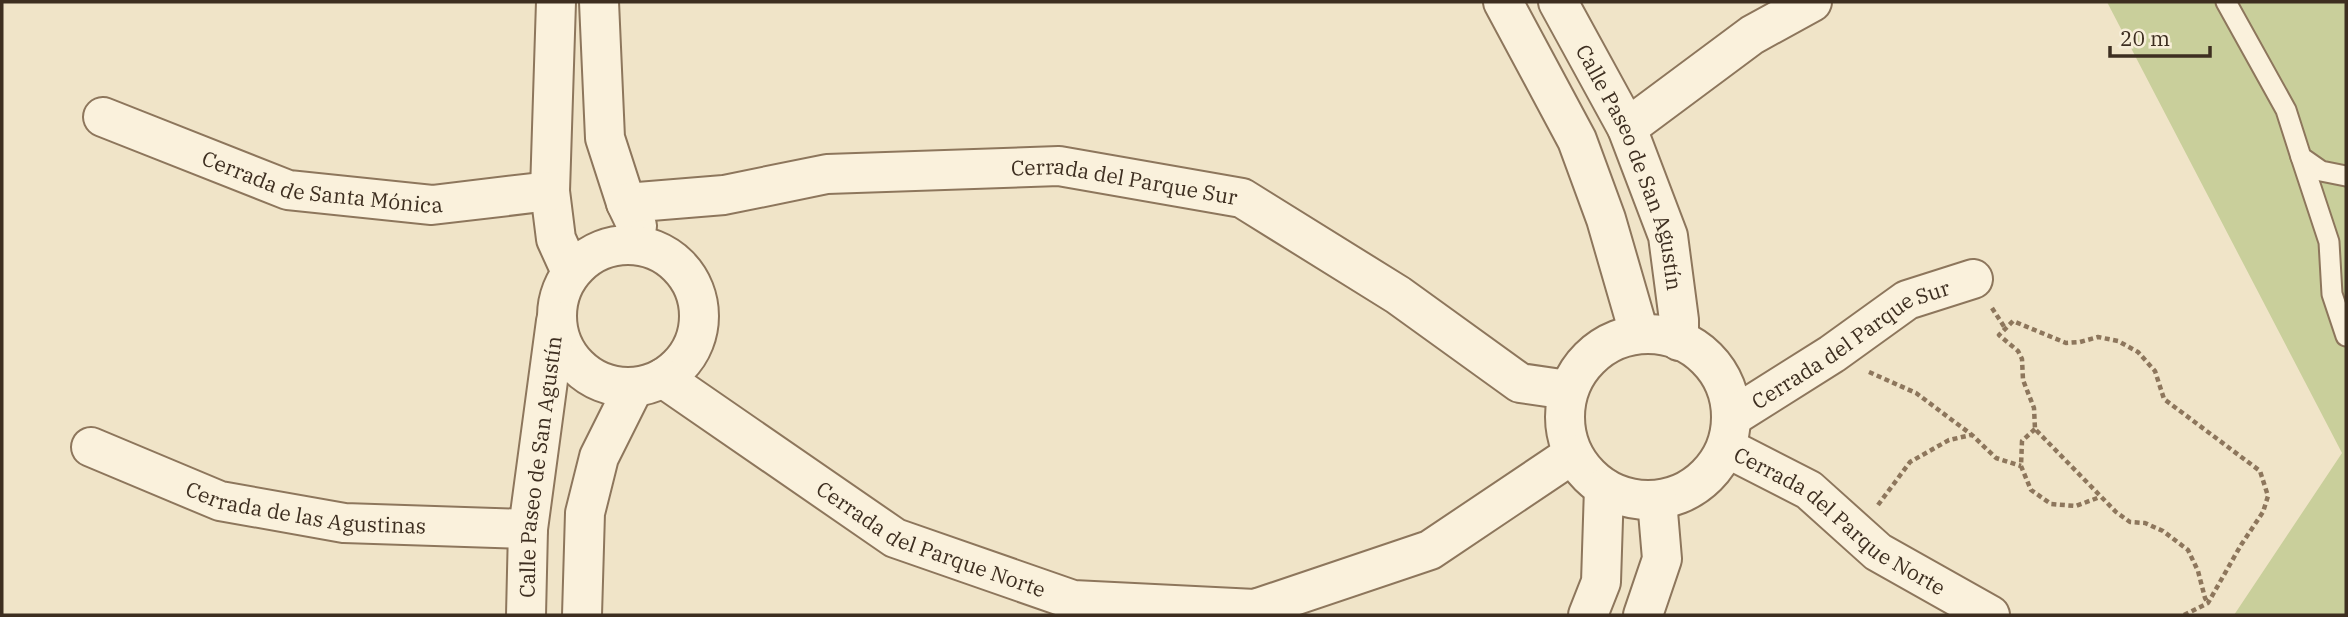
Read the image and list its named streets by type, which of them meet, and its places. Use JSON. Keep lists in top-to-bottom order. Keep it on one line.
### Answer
{"streets":{"street":["Calle Paseo de San Agustín","Cerrada de Santa Mónica","Cerrada del Parque Sur","Cerrada de las Agustinas","Cerrada del Parque Norte"]},"crossings":[["Calle Paseo de San Agustín","Cerrada del Parque Sur"],["Calle Paseo de San Agustín","Cerrada de las Agustinas"],["Calle Paseo de San Agustín","Cerrada del Parque Norte"],["Cerrada del Parque Sur","Cerrada del Parque Norte"]],"scale_bar":"20 m"}
